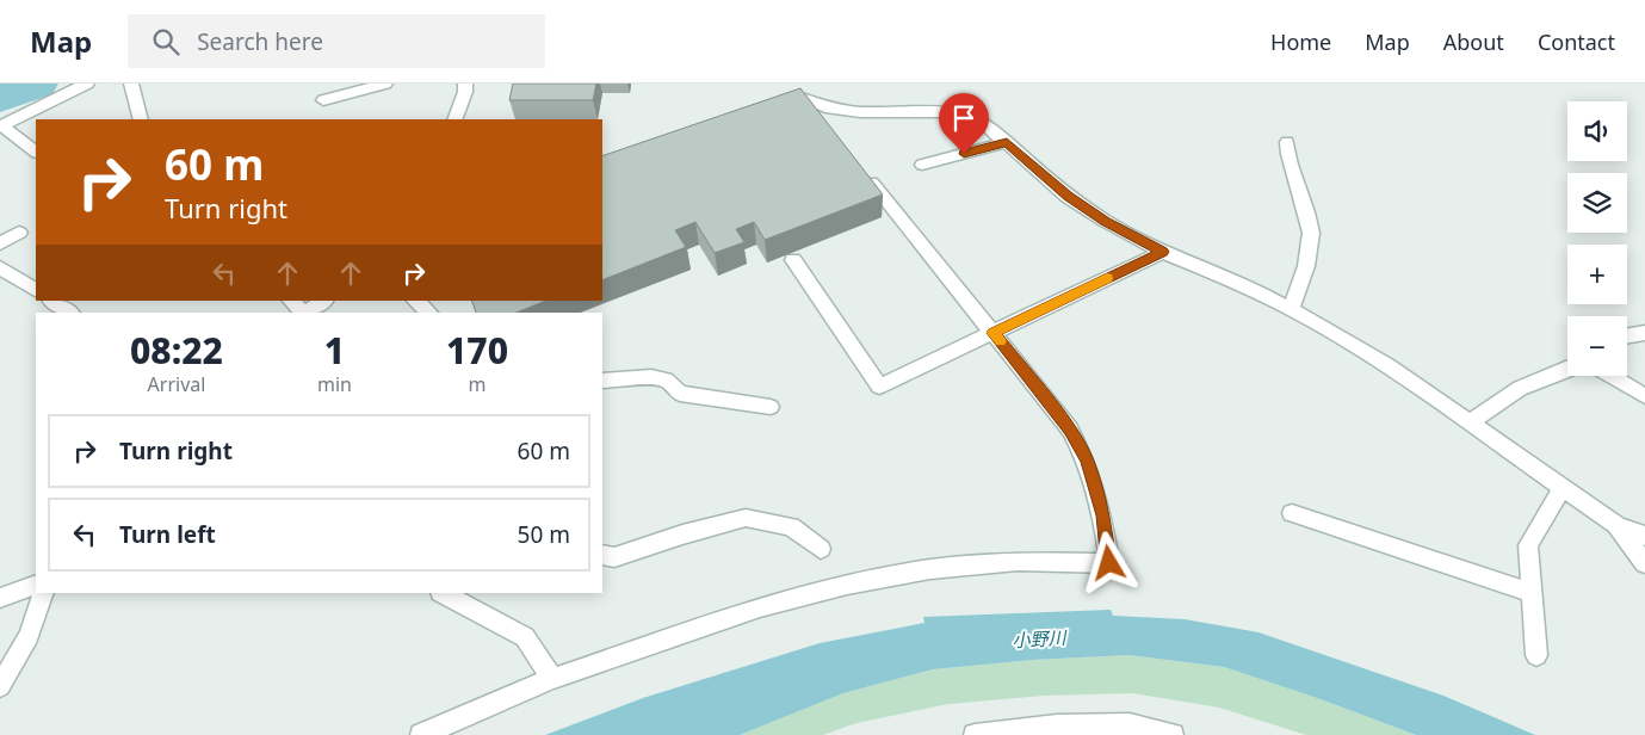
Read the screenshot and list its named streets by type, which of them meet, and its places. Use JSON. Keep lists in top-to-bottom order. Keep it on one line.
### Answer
{"water":["小野川"],"page":{"header":"Map","search":"Search here","nav":["Home","Map","About","Contact"],"map_buttons":["+","−"],"turn":["60 m","Turn right"],"eta":["08:22","Arrival","1","min","170","m"],"list":[{"name":"Turn right","value":"60 m"},{"name":"Turn left","value":"50 m"}]}}
